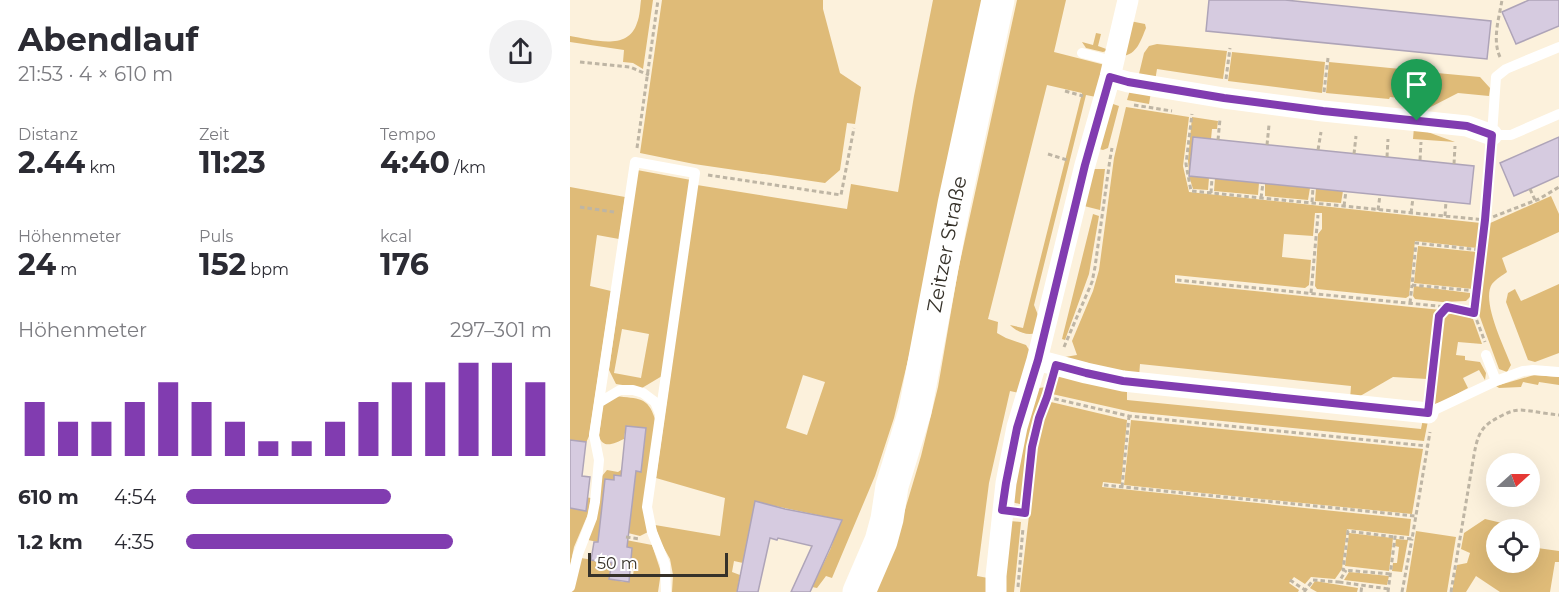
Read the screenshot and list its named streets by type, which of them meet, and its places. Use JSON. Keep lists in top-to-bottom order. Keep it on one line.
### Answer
{"streets":{"main road":["Zeitzer Straße"]},"scale_bar":"50 m","north":"right","page":{"heading":["Abendlauf","21:53 · 4 × 610 m"],"stats":[["Distanz","2.44 km"],["Zeit","11:23"],["Tempo","4:40 /km"],["Höhenmeter","24 m"],["Puls","152 bpm"],["kcal","176"]],"chart":["Höhenmeter","297–301 m"],"list":[{"name":"610 m","note":"4:54"},{"name":"1.2 km","note":"4:35"}],"scale":"50 m"}}
